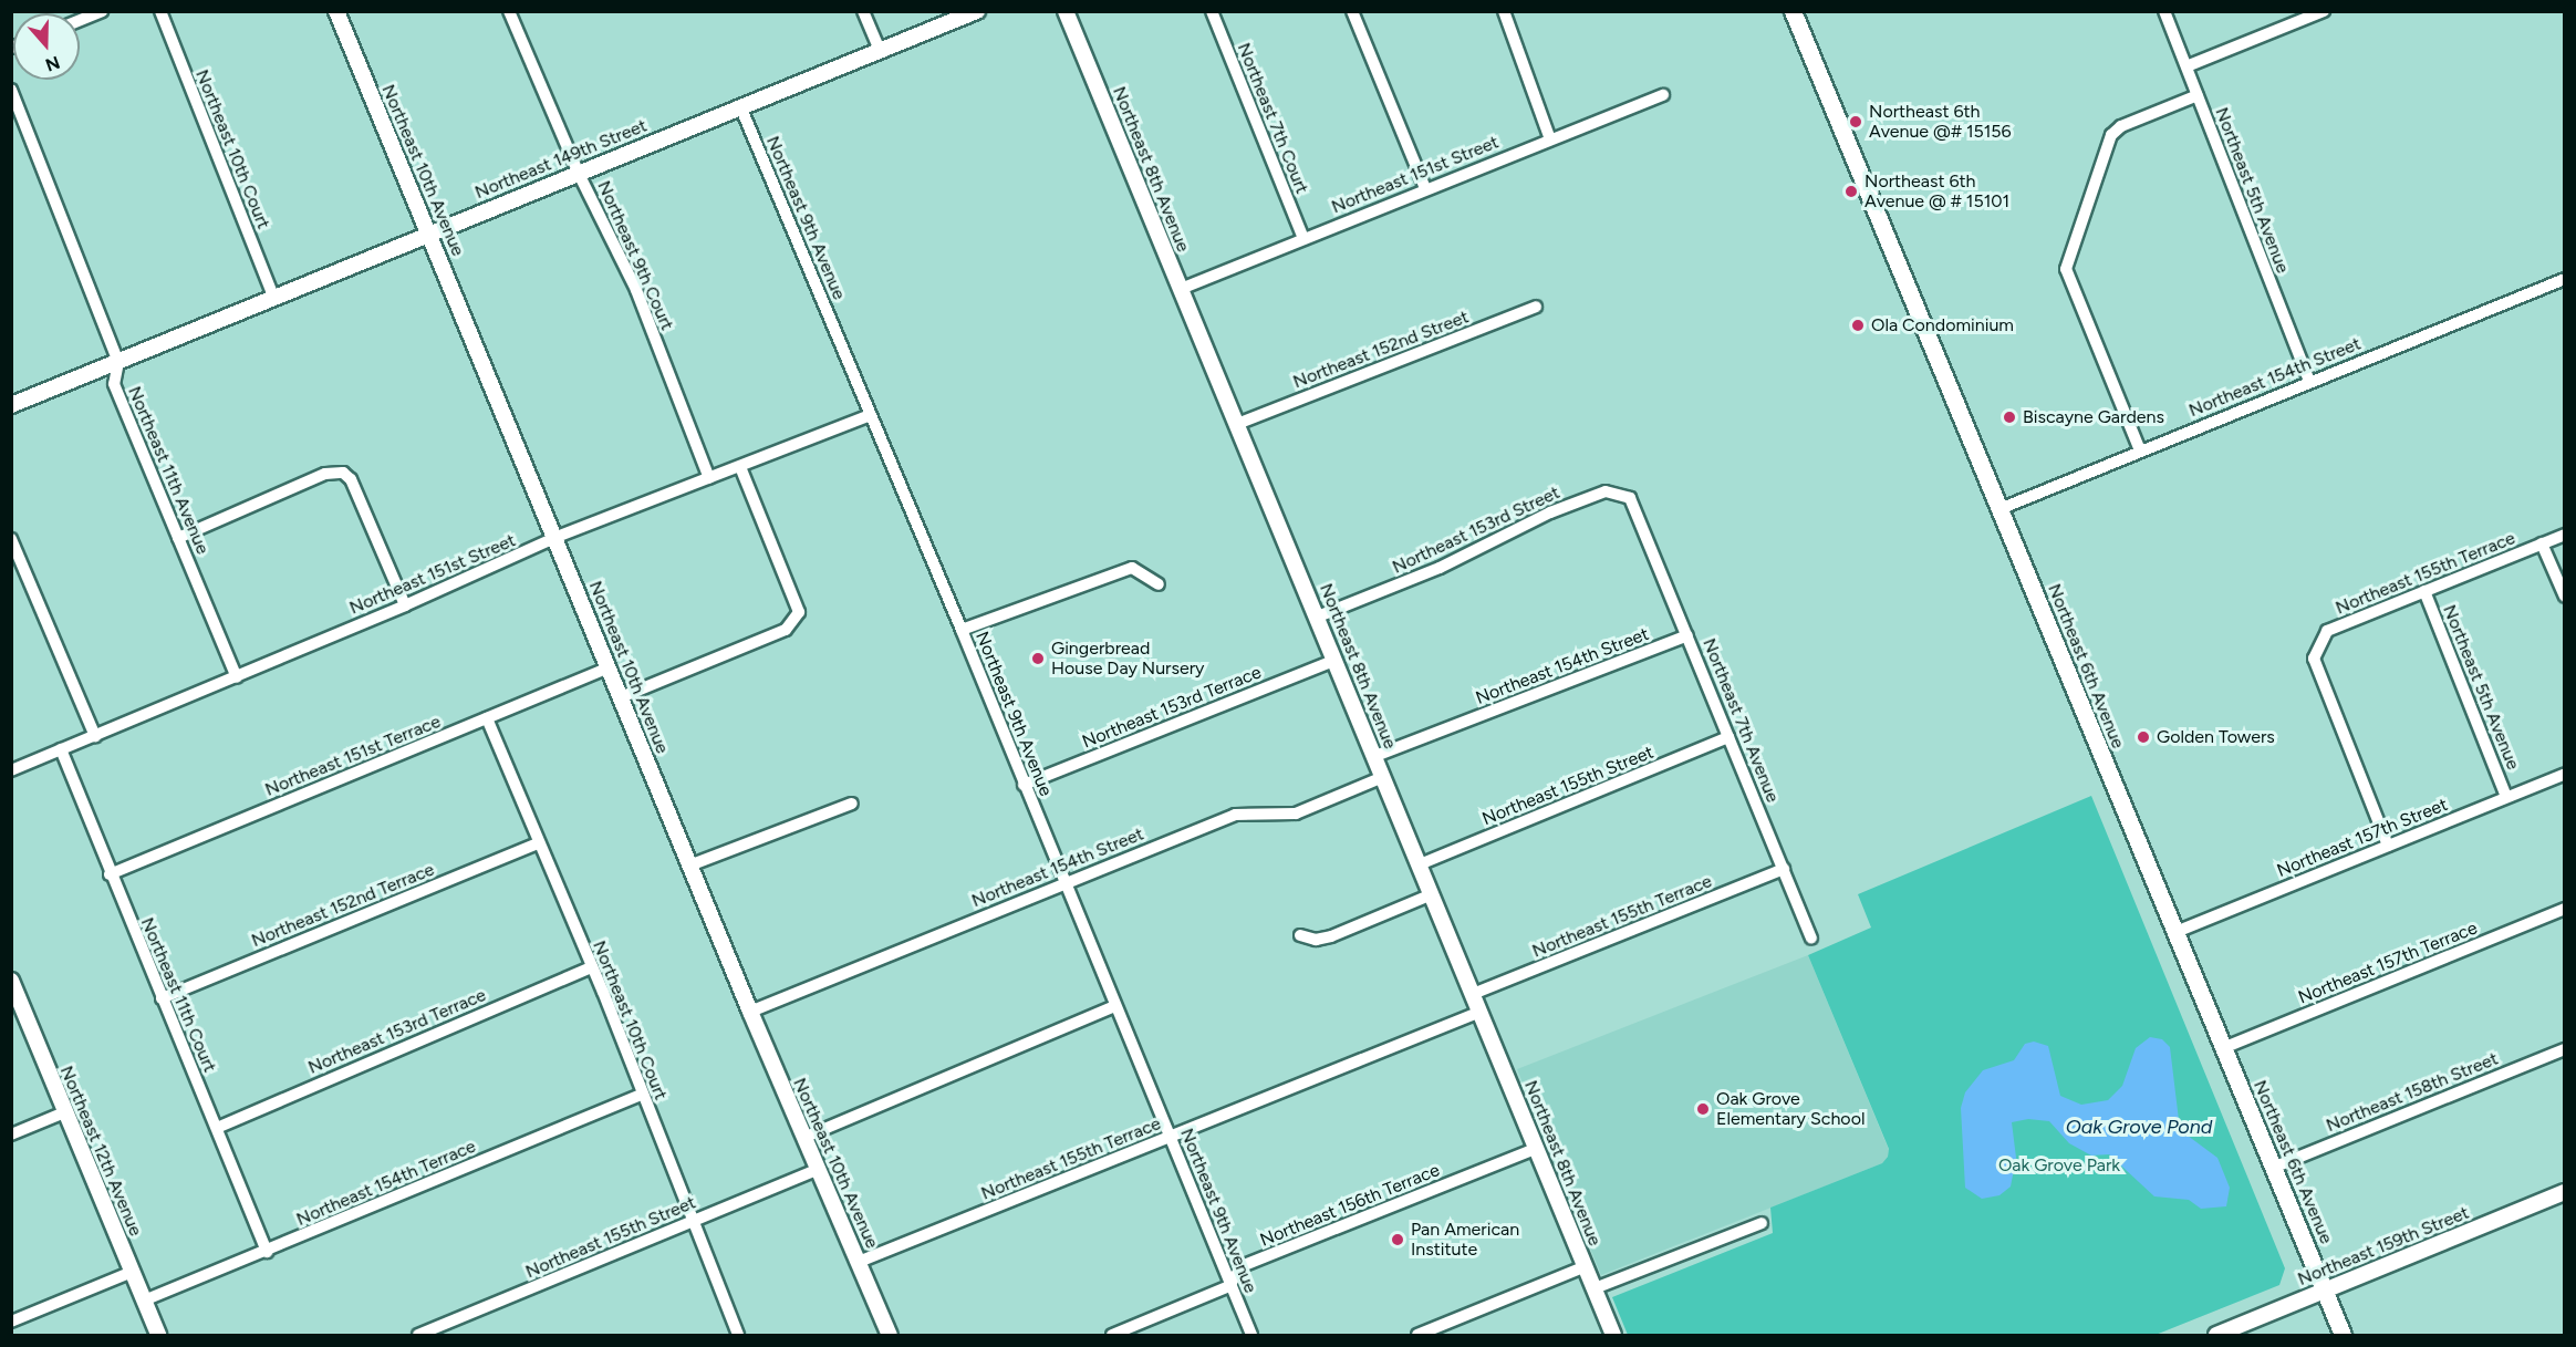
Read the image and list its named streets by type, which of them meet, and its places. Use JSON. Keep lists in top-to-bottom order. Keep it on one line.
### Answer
{"streets":{"main road":["Northeast 6th Avenue"],"street":["Northeast 7th Court","Northeast 10th Court","Northeast 149th Street","Northeast 8th Avenue","Northeast 10th Avenue","Northeast 151st Street","Northeast 5th Avenue","Northeast 9th Avenue","Northeast 9th Court","Northeast 152nd Street","Northeast 154th Street","Northeast 11th Avenue","Northeast 153rd Street","Northeast 155th Terrace","Northeast 153rd Terrace","Northeast 7th Avenue","Northeast 151st Terrace","Northeast 155th Street","Northeast 157th Street","Northeast 152nd Terrace","Northeast 157th Terrace","Northeast 11th Court","Northeast 158th Street","Northeast 12th Avenue","Northeast 154th Terrace","Northeast 156th Terrace","Northeast 159th Street"]},"crossings":[["Northeast 7th Court","Northeast 151st Street"],["Northeast 10th Court","Northeast 149th Street"],["Northeast 10th Court","Northeast 153rd Terrace"],["Northeast 10th Court","Northeast 151st Terrace"],["Northeast 10th Court","Northeast 155th Street"],["Northeast 10th Court","Northeast 152nd Terrace"],["Northeast 10th Court","Northeast 154th Terrace"],["Northeast 149th Street","Northeast 10th Avenue"],["Northeast 149th Street","Northeast 9th Avenue"],["Northeast 149th Street","Northeast 9th Court"],["Northeast 149th Street","Northeast 11th Avenue"],["Northeast 8th Avenue","Northeast 151st Street"],["Northeast 8th Avenue","Northeast 152nd Street"],["Northeast 8th Avenue","Northeast 154th Street"],["Northeast 8th Avenue","Northeast 153rd Street"],["Northeast 8th Avenue","Northeast 155th Terrace"],["Northeast 8th Avenue","Northeast 153rd Terrace"],["Northeast 8th Avenue","Northeast 155th Street"],["Northeast 8th Avenue","Northeast 156th Terrace"],["Northeast 10th Avenue","Northeast 151st Street"],["Northeast 10th Avenue","Northeast 154th Street"],["Northeast 10th Avenue","Northeast 155th Terrace"],["Northeast 10th Avenue","Northeast 151st Terrace"],["Northeast 10th Avenue","Northeast 155th Street"],["Northeast 151st Street","Northeast 9th Avenue"],["Northeast 151st Street","Northeast 9th Court"],["Northeast 151st Street","Northeast 11th Avenue"],["Northeast 151st Street","Northeast 11th Court"],["Northeast 5th Avenue","Northeast 154th Street"],["Northeast 5th Avenue","Northeast 155th Terrace"],["Northeast 5th Avenue","Northeast 157th Street"],["Northeast 9th Avenue","Northeast 154th Street"],["Northeast 9th Avenue","Northeast 155th Terrace"],["Northeast 9th Avenue","Northeast 153rd Terrace"],["Northeast 9th Avenue","Northeast 156th Terrace"],["Northeast 154th Street","Northeast 6th Avenue"],["Northeast 154th Street","Northeast 7th Avenue"],["Northeast 153rd Street","Northeast 7th Avenue"],["Northeast 155th Terrace","Northeast 7th Avenue"],["Northeast 155th Terrace","Northeast 157th Street"],["Northeast 6th Avenue","Northeast 157th Street"],["Northeast 6th Avenue","Northeast 157th Terrace"],["Northeast 6th Avenue","Northeast 158th Street"],["Northeast 6th Avenue","Northeast 159th Street"],["Northeast 153rd Terrace","Northeast 11th Court"],["Northeast 7th Avenue","Northeast 155th Street"],["Northeast 151st Terrace","Northeast 11th Court"],["Northeast 152nd Terrace","Northeast 11th Court"],["Northeast 11th Court","Northeast 154th Terrace"],["Northeast 12th Avenue","Northeast 154th Terrace"]],"water":["Oak Grove Pond"],"parks":["Oak Grove Park"],"places":["Northeast 6th Avenue @# 15156","Northeast 6th Avenue @ # 15101","Ola Condominium","Biscayne Gardens","Gingerbread House Day Nursery","Golden Towers","Oak Grove Elementary School","Pan American Institute"],"north":"bottom"}
